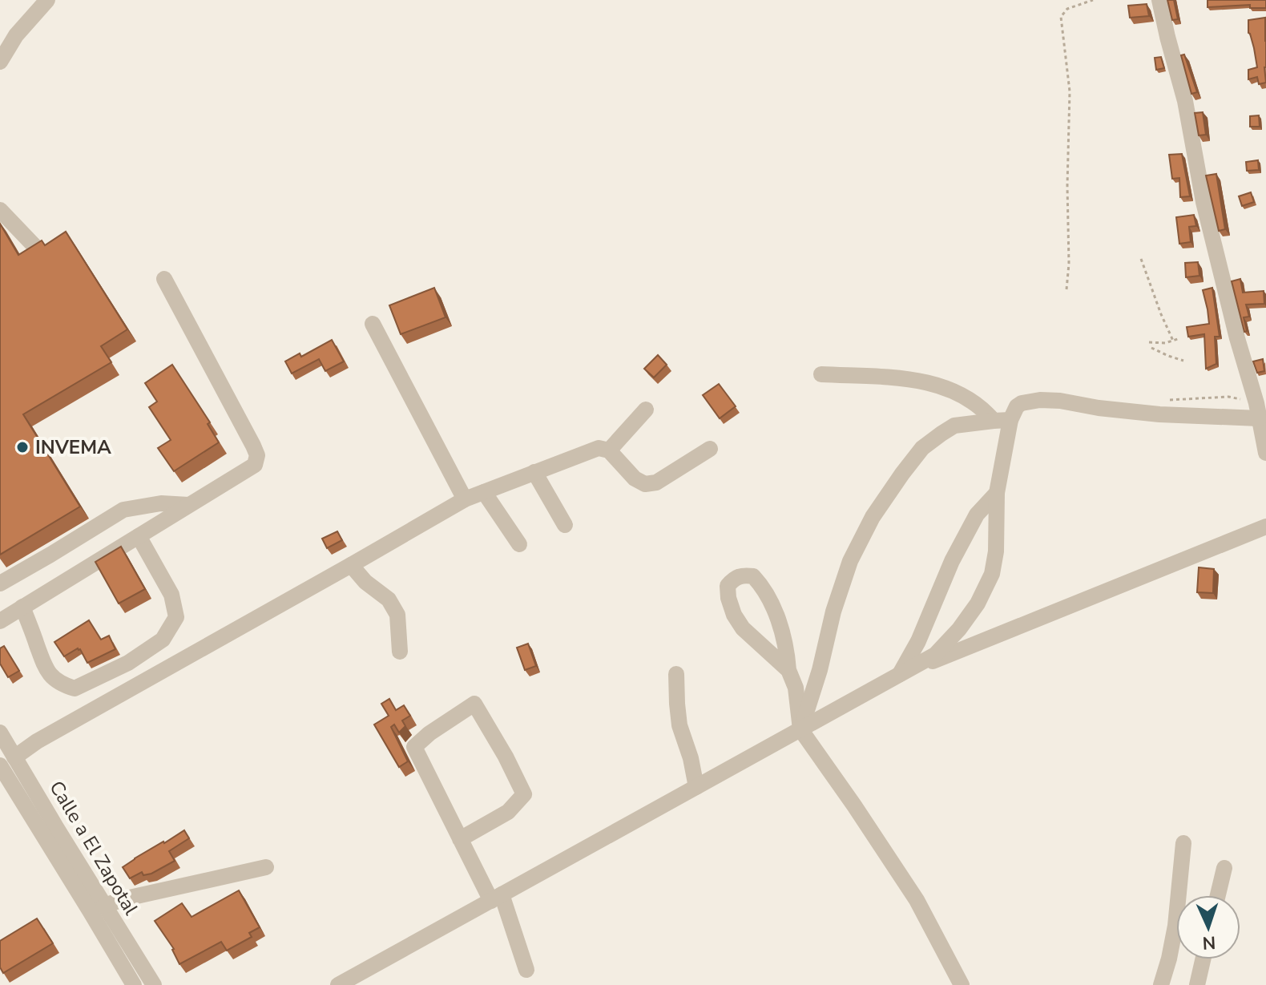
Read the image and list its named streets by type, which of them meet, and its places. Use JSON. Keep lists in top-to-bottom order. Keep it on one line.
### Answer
{"streets":{"street":["Calle a El Zapotal"]},"places":["INVEMA"],"north":"bottom"}
